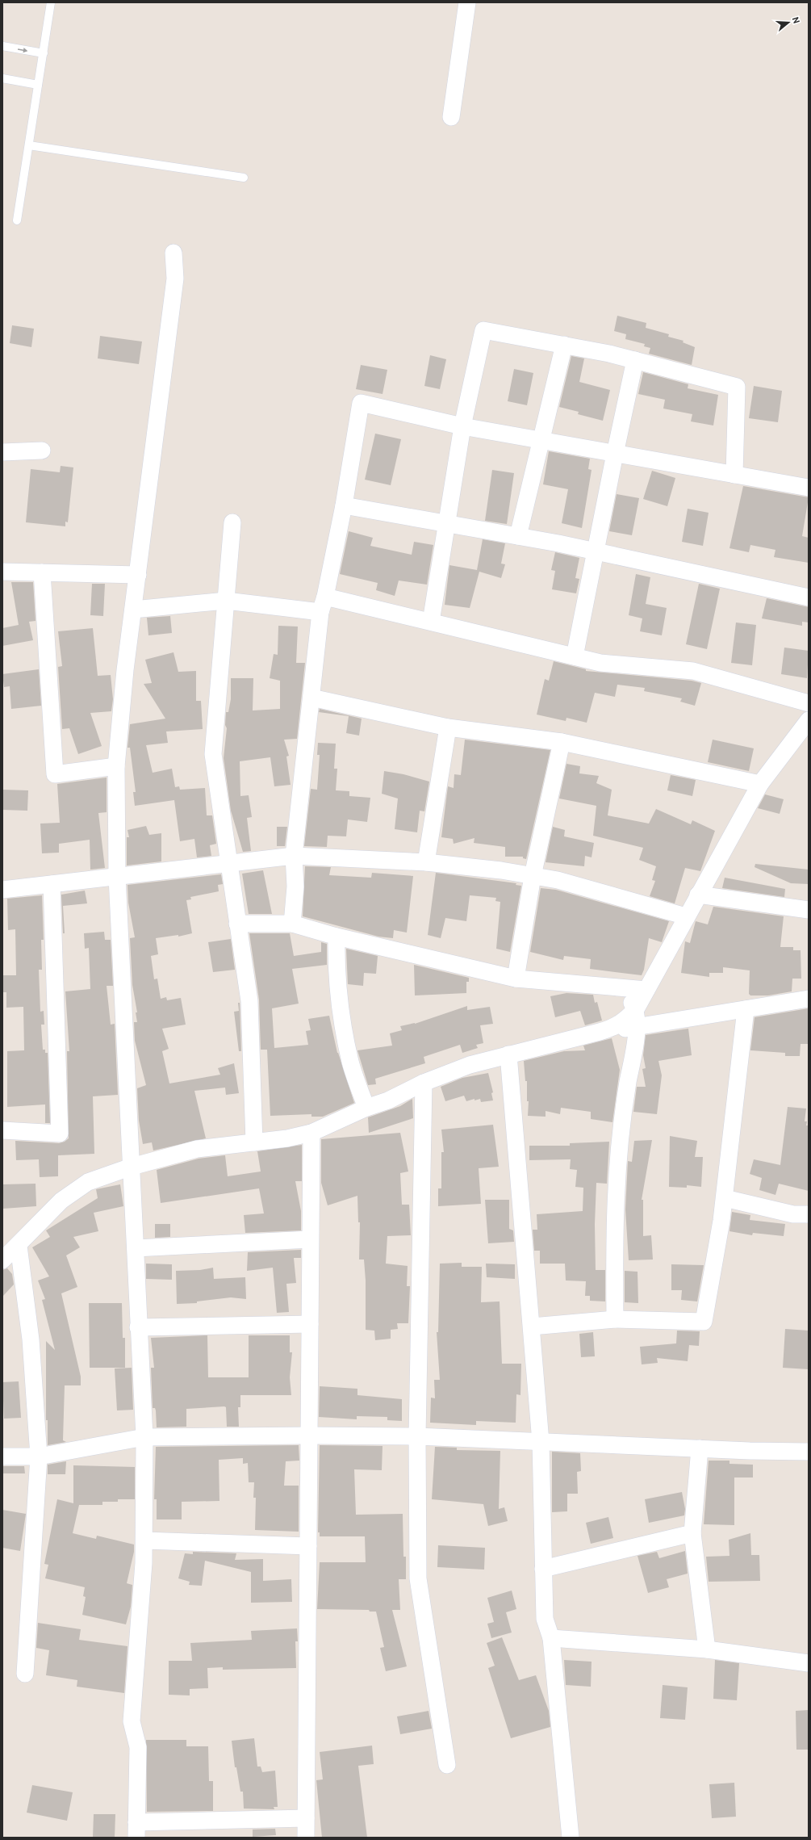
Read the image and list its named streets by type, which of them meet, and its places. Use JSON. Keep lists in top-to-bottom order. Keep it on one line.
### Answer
{"north":"right"}
